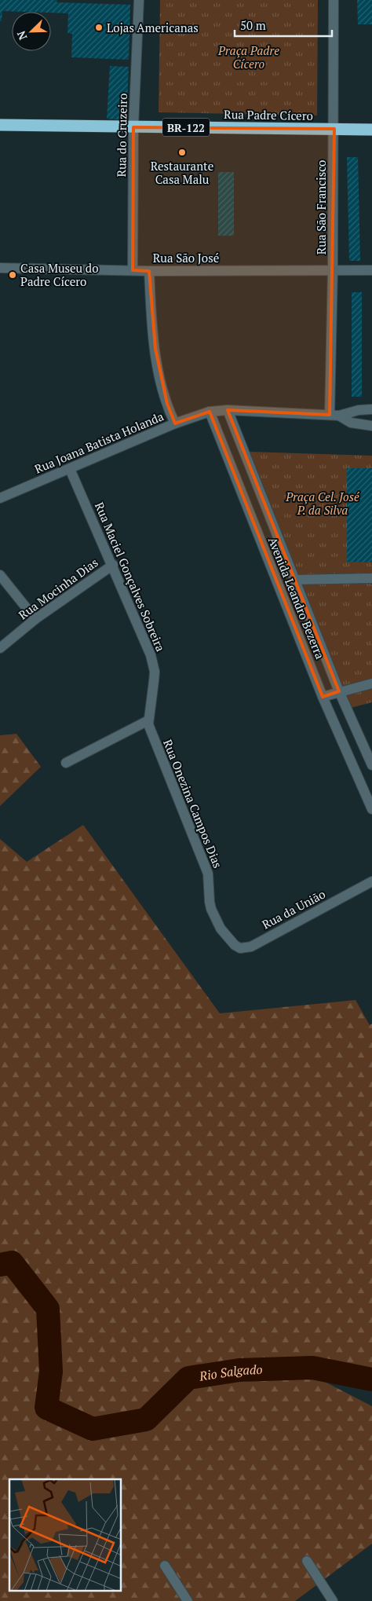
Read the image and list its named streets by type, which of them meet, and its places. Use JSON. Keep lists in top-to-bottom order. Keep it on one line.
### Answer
{"streets":{"highway":["Rua Padre Cícero","BR-122"],"street":["Rua do Cruzeiro","Rua São Francisco","Rua São José","Rua Joana Batista Holanda","Rua Maciel Gonçalves Sobreira","Rua Mocinha Dias","Avenida Leandro Bezerra","Rua Onezina Campos Dias","Rua da União"]},"crossings":[["Rua Padre Cícero","Rua do Cruzeiro"],["Rua Padre Cícero","Rua São Francisco"],["Rua do Cruzeiro","Rua São José"],["Rua São Francisco","Rua São José"],["Rua Joana Batista Holanda","Rua Maciel Gonçalves Sobreira"],["Rua Joana Batista Holanda","Avenida Leandro Bezerra"],["Rua Maciel Gonçalves Sobreira","Rua Mocinha Dias"],["Rua Maciel Gonçalves Sobreira","Rua Onezina Campos Dias"],["Rua Onezina Campos Dias","Rua da União"]],"water":["Rio Salgado"],"parks":["Praça Padre Cícero","Praça Cel. José P. da Silva"],"places":["Lojas Americanas","Restaurante Casa Malu","Casa Museu do Padre Cícero"],"scale_bar":"50 m","north":"bottom left"}
